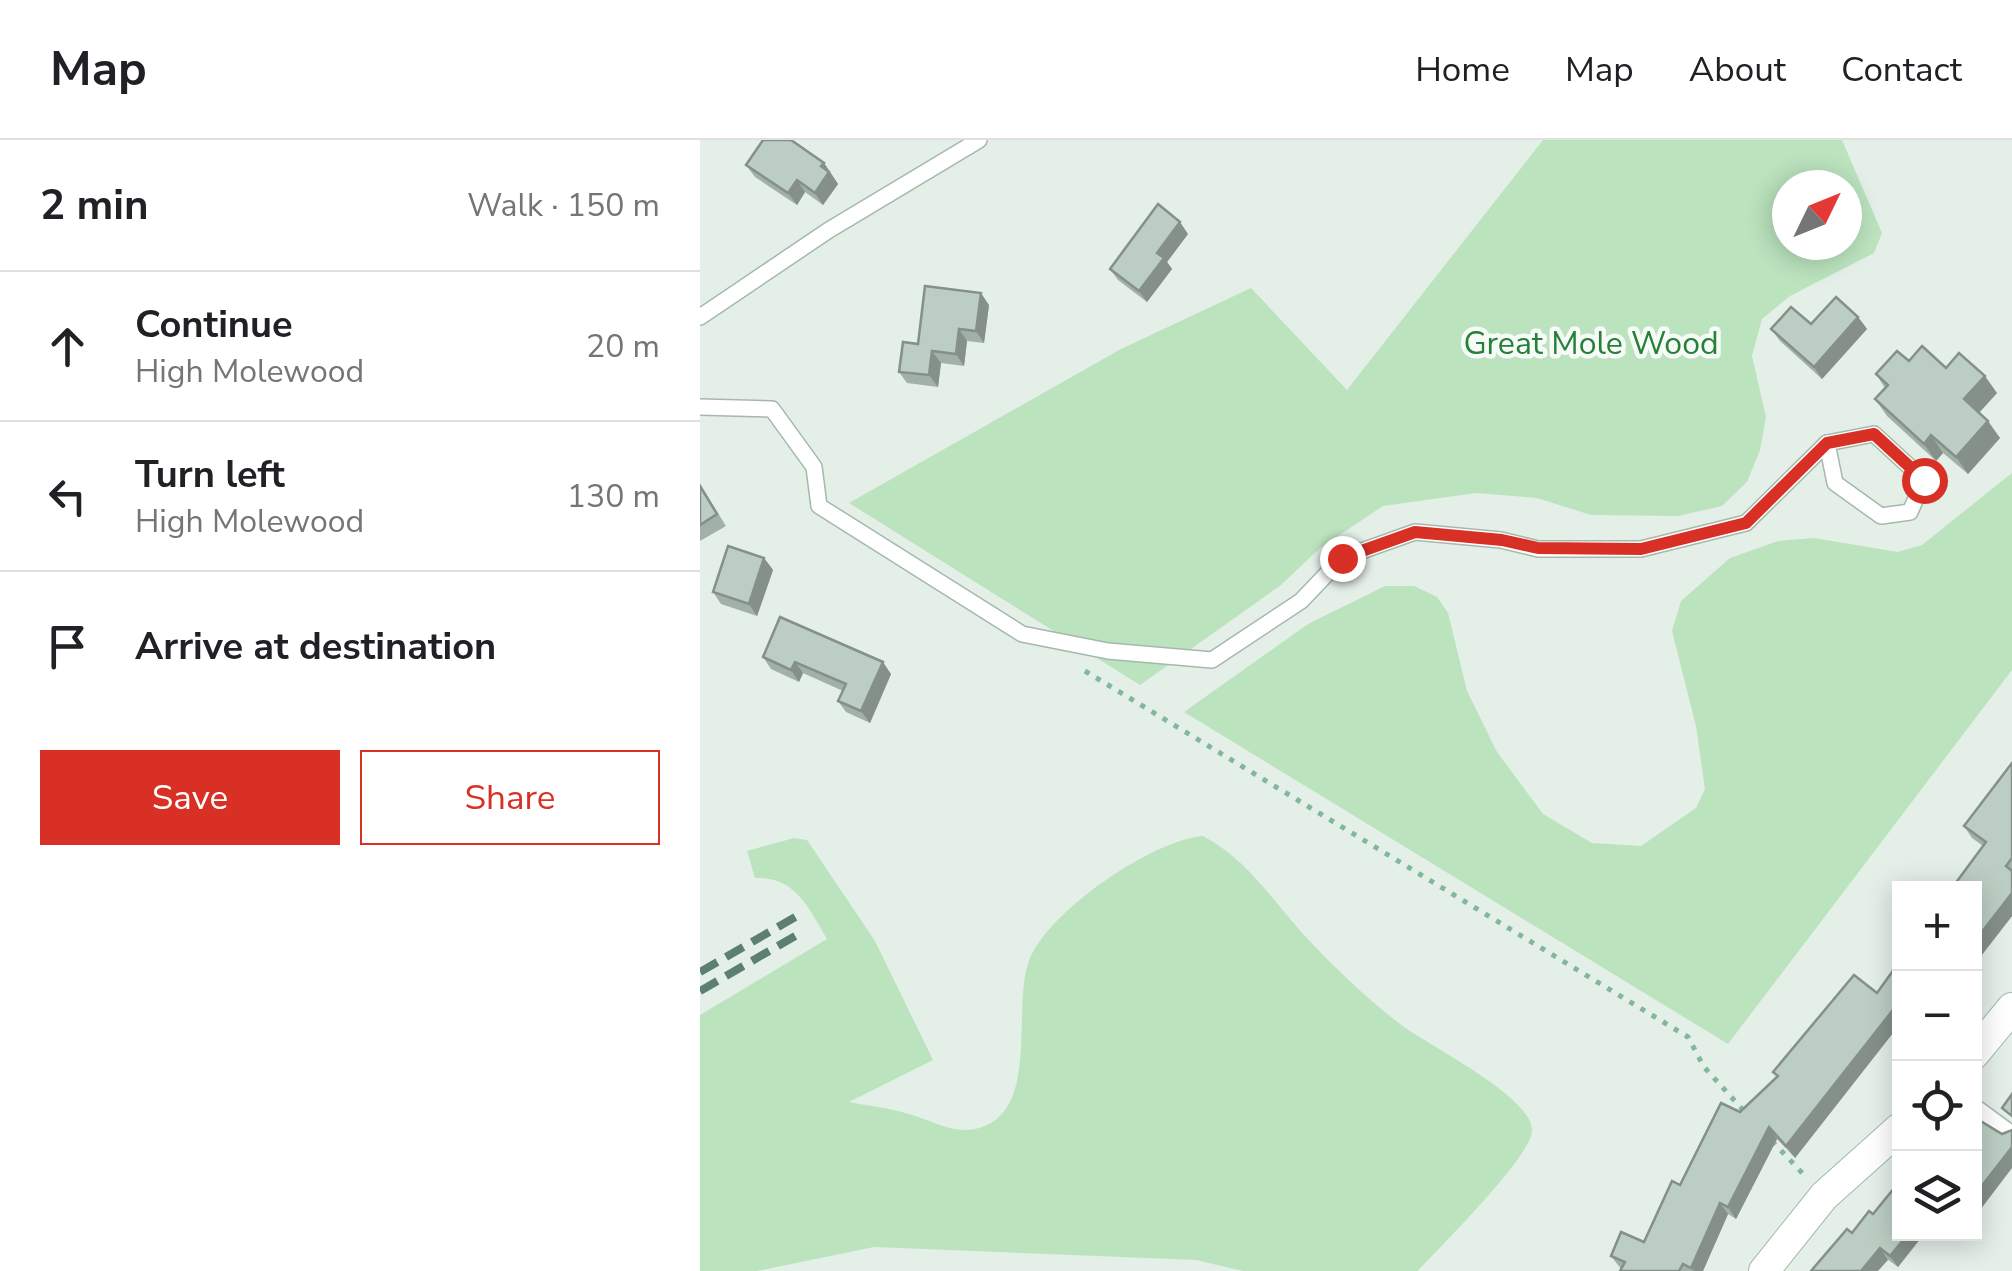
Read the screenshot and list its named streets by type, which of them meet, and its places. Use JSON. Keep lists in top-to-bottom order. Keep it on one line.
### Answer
{"parks":["Great Mole Wood"],"north":"top right","page":{"header":"Map","nav":["Home","Map","About","Contact"],"heading":["2 min","Walk · 150 m"],"list":[["Continue","High Molewood","20 m"],["Turn left","High Molewood","130 m"],"Arrive at destination"],"buttons":["Save","Share"],"map_buttons":["+","−"]}}
